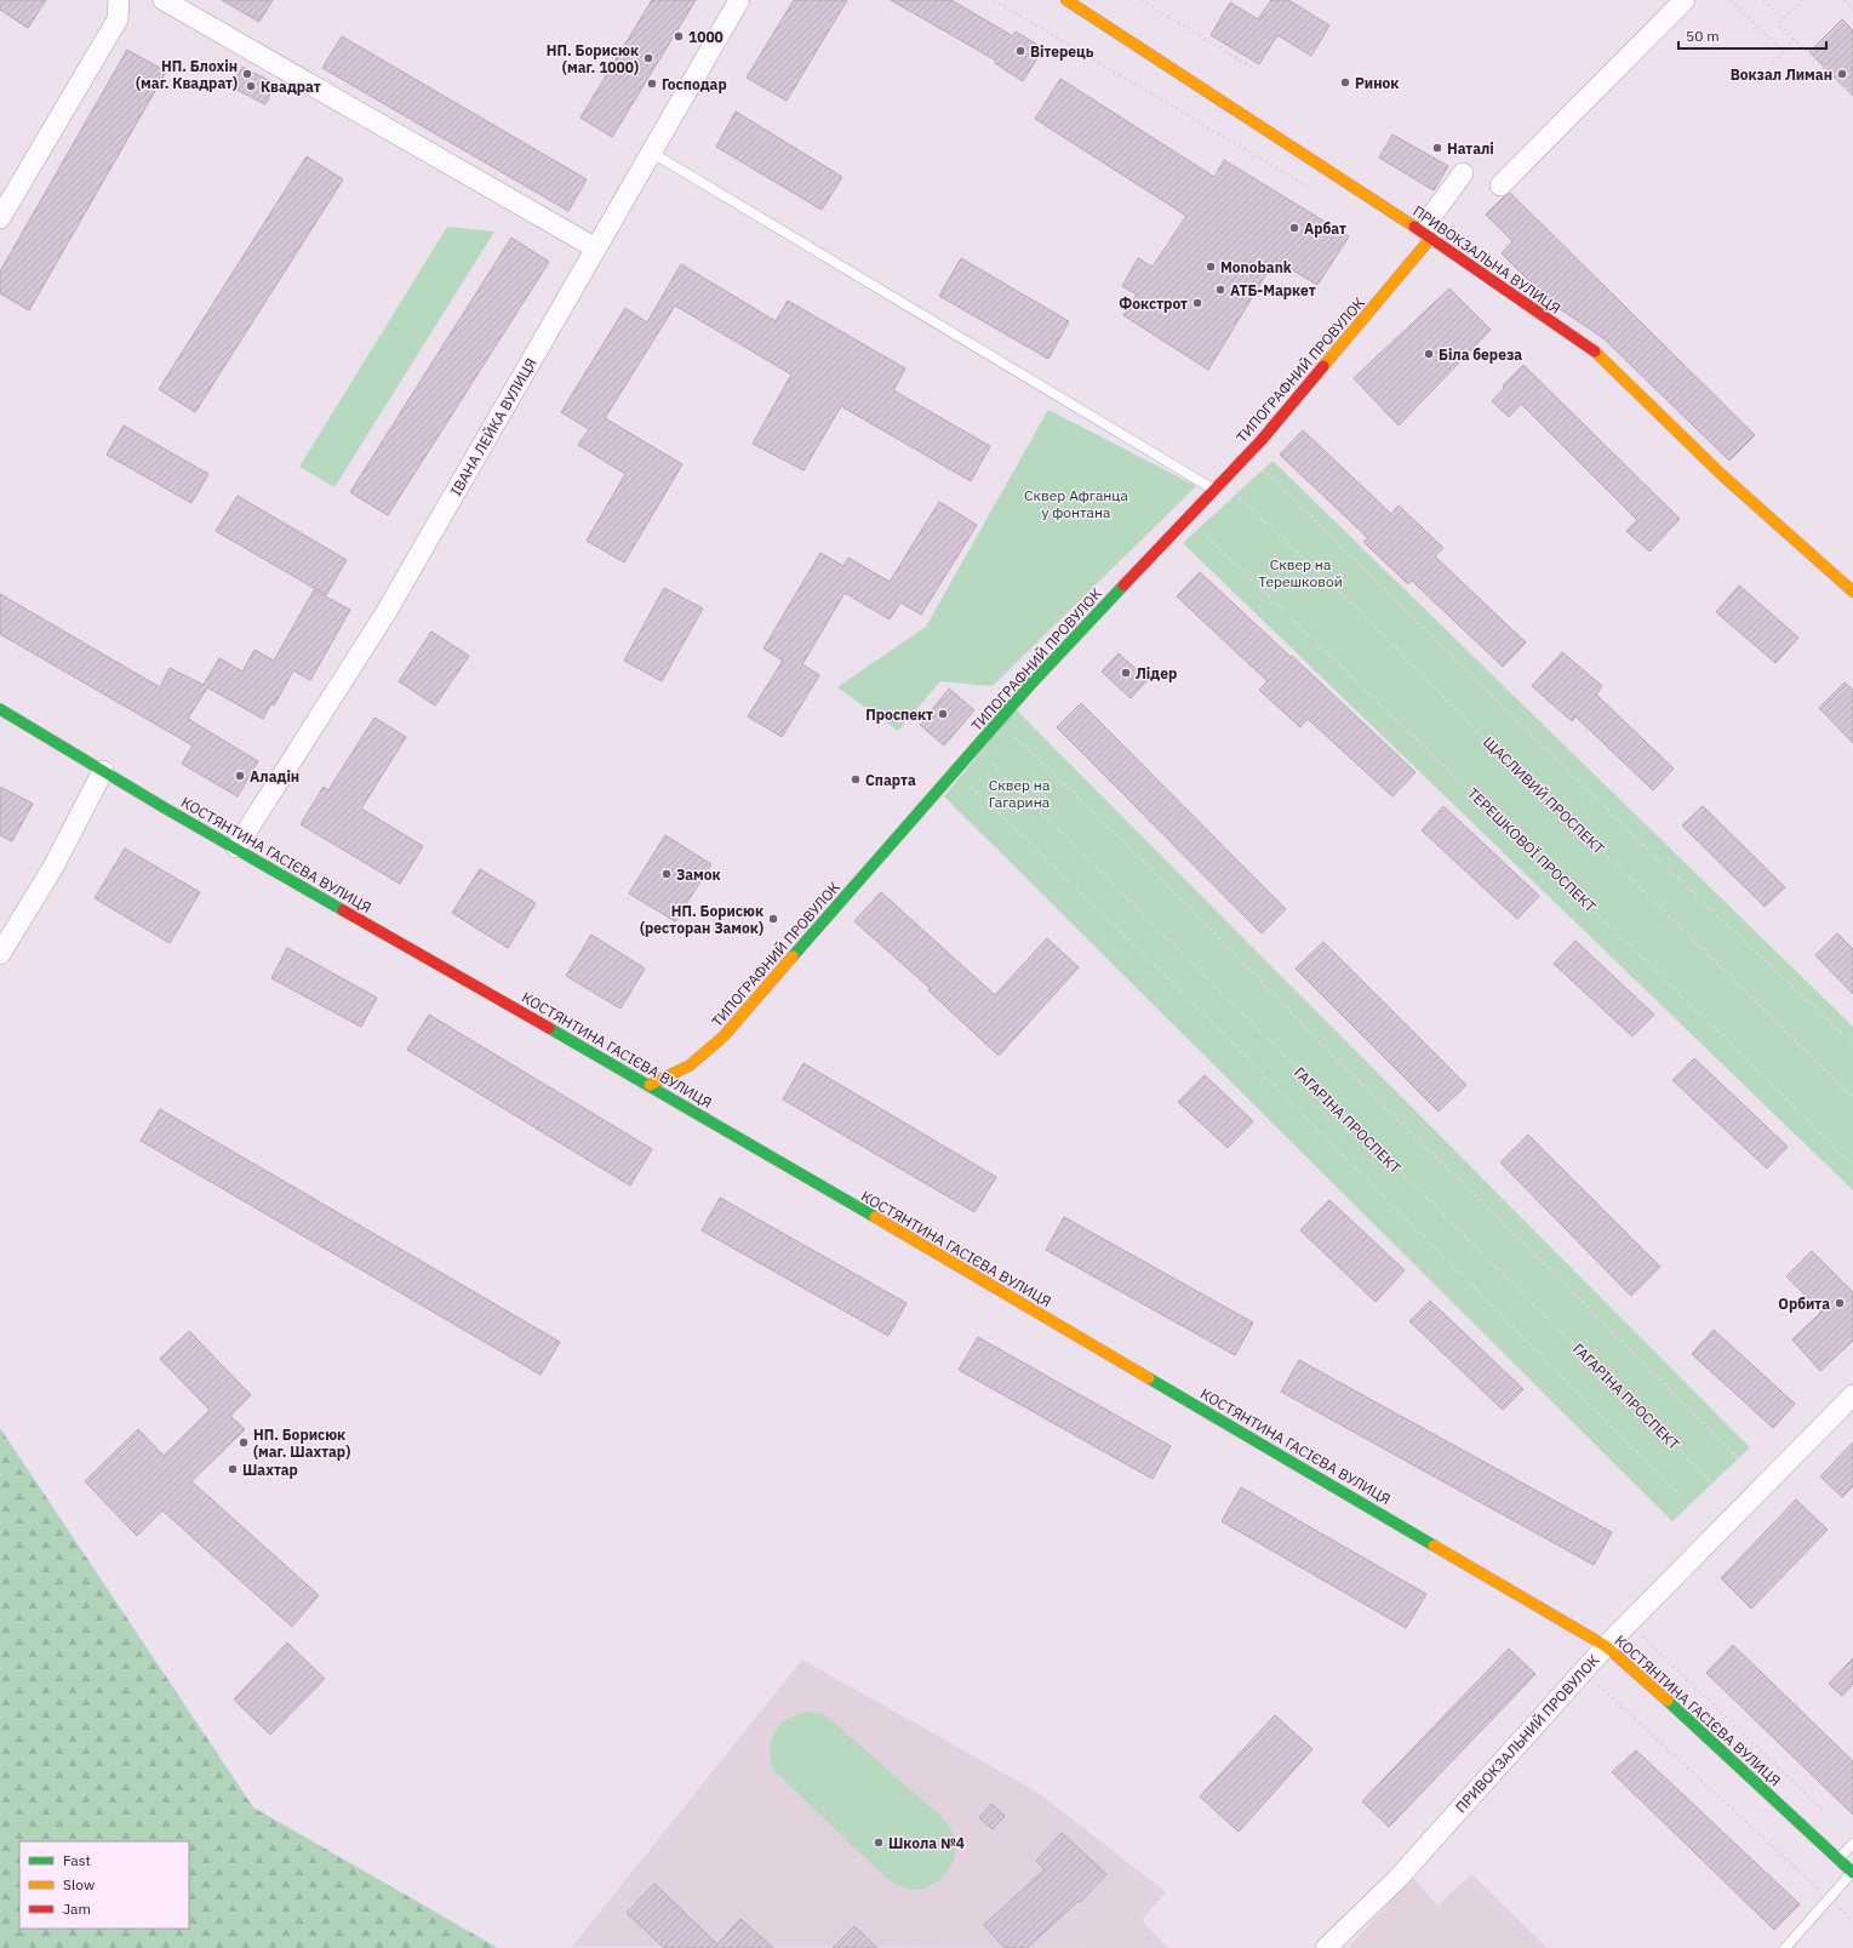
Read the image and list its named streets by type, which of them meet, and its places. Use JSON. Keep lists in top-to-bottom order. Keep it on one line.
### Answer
{"streets":{"street":["ПРИВОКЗАЛЬНА ВУЛИЦЯ","ТИПОГРАФНИЙ ПРОВУЛОК","ІВАНА ЛЕЙКА ВУЛИЦЯ","КОСТЯНТИНА ГАСІЄВА ВУЛИЦЯ","ПРИВОКЗАЛЬНИЙ ПРОВУЛОК"],"path":["ЩАСЛИВИЙ ПРОСПЕКТ","ТЕРЕШКОВОЇ ПРОСПЕКТ","ГАГАРІНА ПРОСПЕКТ"]},"crossings":[["ПРИВОКЗАЛЬНА ВУЛИЦЯ","ТИПОГРАФНИЙ ПРОВУЛОК"],["ТИПОГРАФНИЙ ПРОВУЛОК","КОСТЯНТИНА ГАСІЄВА ВУЛИЦЯ"],["ІВАНА ЛЕЙКА ВУЛИЦЯ","КОСТЯНТИНА ГАСІЄВА ВУЛИЦЯ"],["КОСТЯНТИНА ГАСІЄВА ВУЛИЦЯ","ПРИВОКЗАЛЬНИЙ ПРОВУЛОК"]],"parks":["Сквер Афганца у фонтана","Сквер на Терешковой","Сквер на Гагарина"],"places":["1000","Вітерець","НП. Борисюк (маг. 1000)","НП. Блохін (маг. Квадрат)","Вокзал Лиман","Ринок","Господар","Квадрат","Наталі","Арбат","Monobank","АТБ-Маркет","Фокстрот","Біла береза","Лідер","Проспект","Аладін","Спарта","Замок","НП. Борисюк (ресторан Замок)","Орбита","НП. Борисюк (маг. Шахтар)","Шахтар","Школа №4"],"legend":["Fast","Slow","Jam"],"scale_bar":"50 m"}
